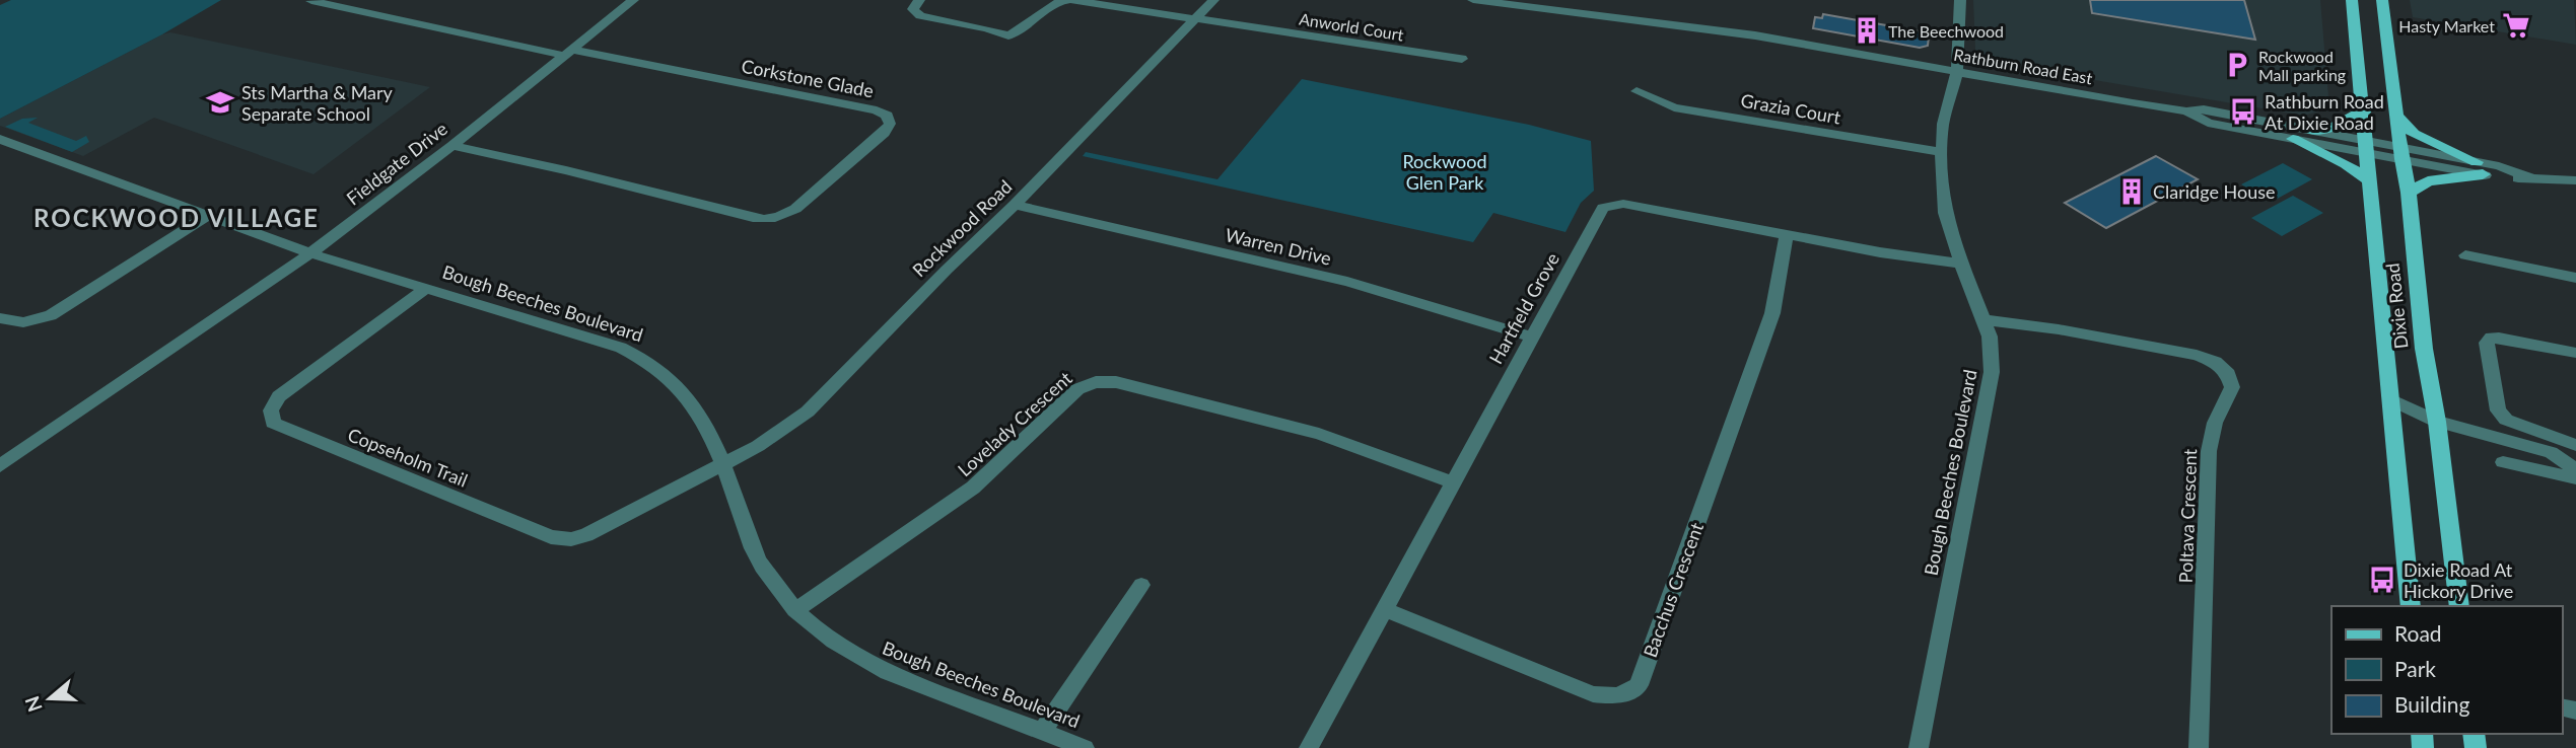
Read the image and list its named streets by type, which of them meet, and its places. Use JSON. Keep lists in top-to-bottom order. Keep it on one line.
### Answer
{"streets":{"main road":["Dixie Road"],"street":["Anworld Court","Rathburn Road East","Corkstone Glade","Grazia Court","Fieldgate Drive","Rockwood Road","Warren Drive","Bough Beeches Boulevard","Hartfield Grove","Lovelady Crescent","Copseholm Trail","Poltava Crescent","Bacchus Crescent"]},"crossings":[["Anworld Court","Rockwood Road"],["Rathburn Road East","Bough Beeches Boulevard"],["Rathburn Road East","Dixie Road"],["Corkstone Glade","Fieldgate Drive"],["Grazia Court","Bough Beeches Boulevard"],["Fieldgate Drive","Bough Beeches Boulevard"],["Rockwood Road","Warren Drive"],["Rockwood Road","Bough Beeches Boulevard"],["Rockwood Road","Copseholm Trail"],["Warren Drive","Hartfield Grove"],["Bough Beeches Boulevard","Hartfield Grove"],["Bough Beeches Boulevard","Lovelady Crescent"],["Bough Beeches Boulevard","Copseholm Trail"],["Bough Beeches Boulevard","Poltava Crescent"],["Hartfield Grove","Lovelady Crescent"],["Hartfield Grove","Bacchus Crescent"]],"districts":["ROCKWOOD VILLAGE"],"parks":["Rockwood Glen Park"],"places":{"supermarket":["Hasty Market"],"building":["The Beechwood","Claridge House"],"parking":["Rockwood Mall parking"],"school or university":["Sts Martha & Mary Separate School"],"bus stop":["Rathburn Road At Dixie Road","Dixie Road At Hickory Drive"]},"legend":["Road","Park","Building"],"north":"left"}
